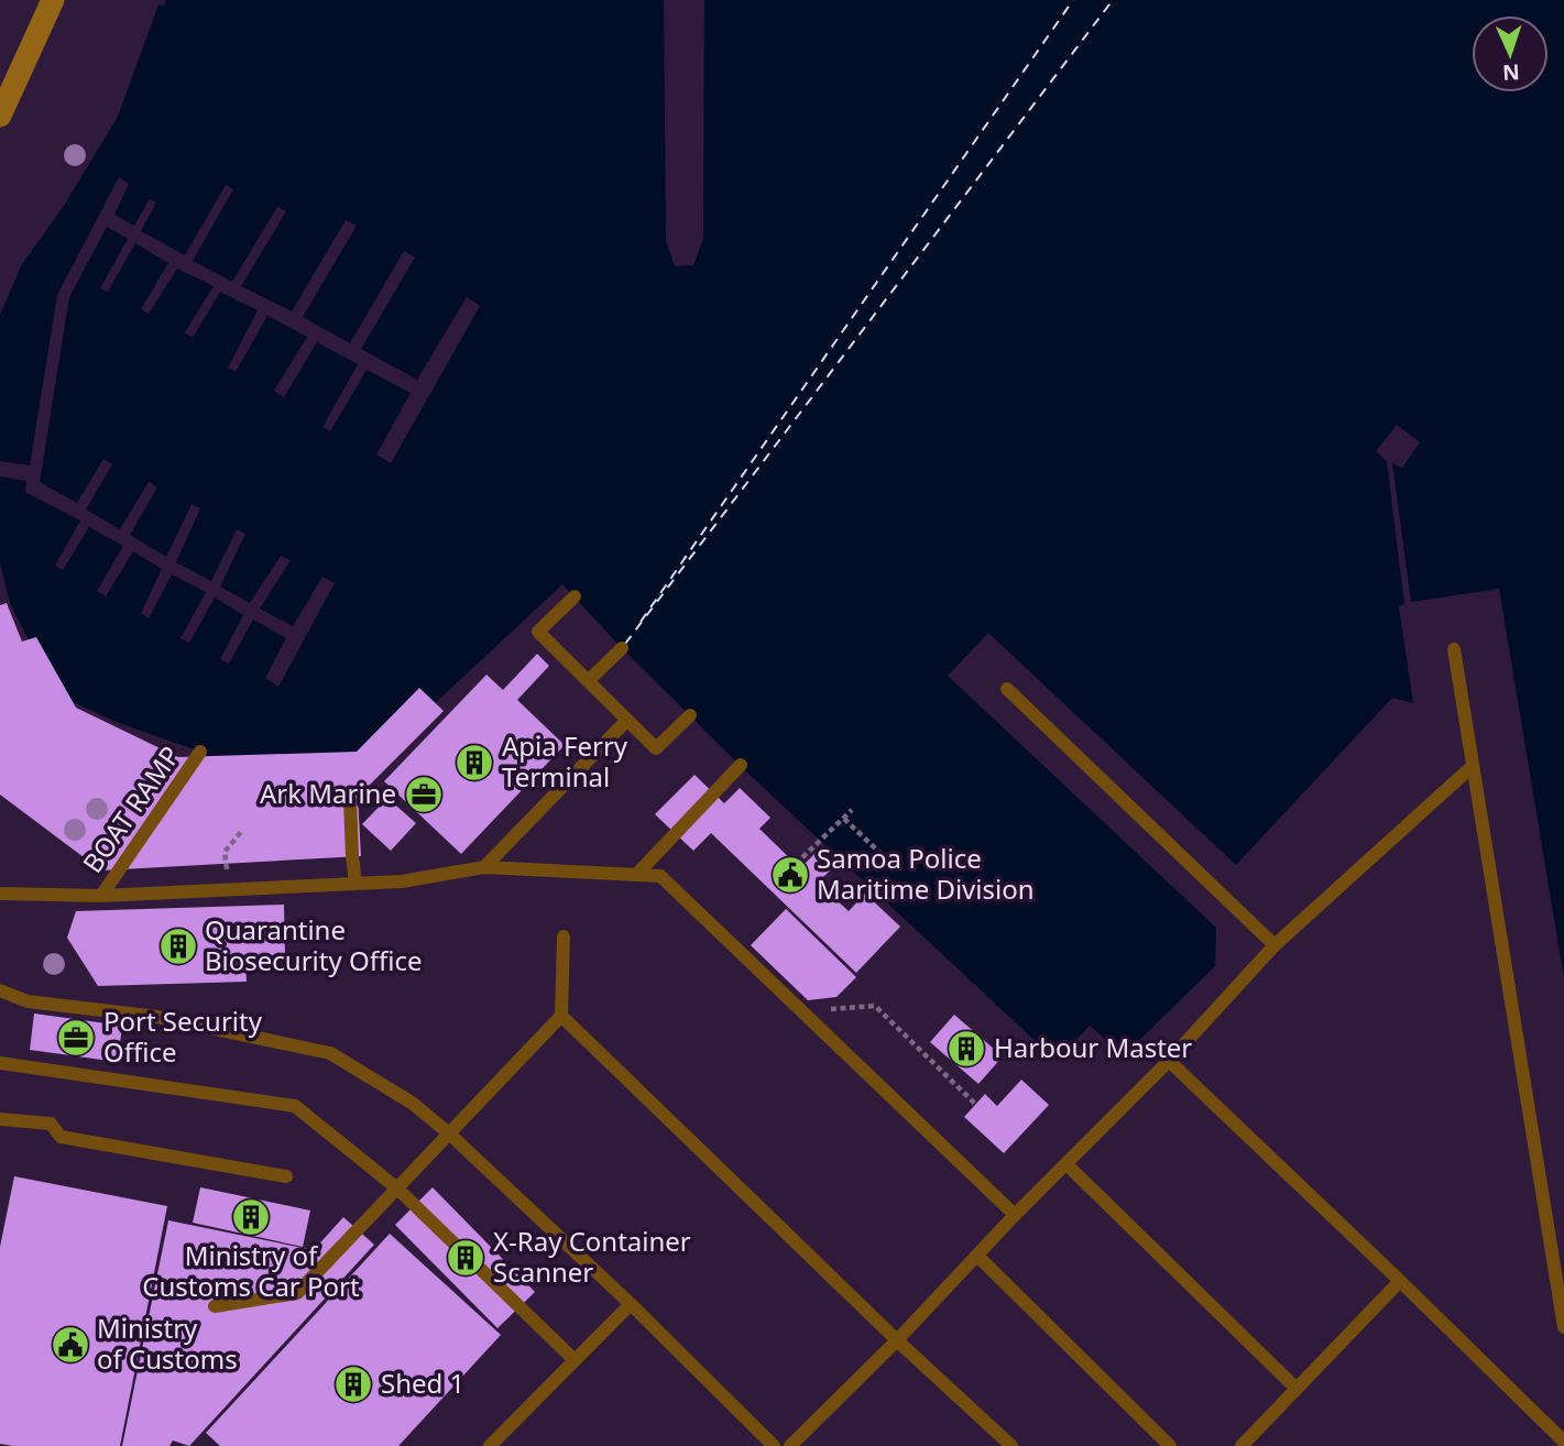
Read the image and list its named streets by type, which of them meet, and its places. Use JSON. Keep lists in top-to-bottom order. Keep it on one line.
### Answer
{"streets":{"lane":["BOAT RAMP"]},"places":{"building":["Apia Ferry Terminal","Quarantine Biosecurity Office","Harbour Master","Ministry of Customs Car Port","X-Ray Container Scanner","Shed 1"],"office":["Ark Marine","Port Security Office"],"public building":["Samoa Police Maritime Division","Ministry of Customs"]},"north":"bottom"}
